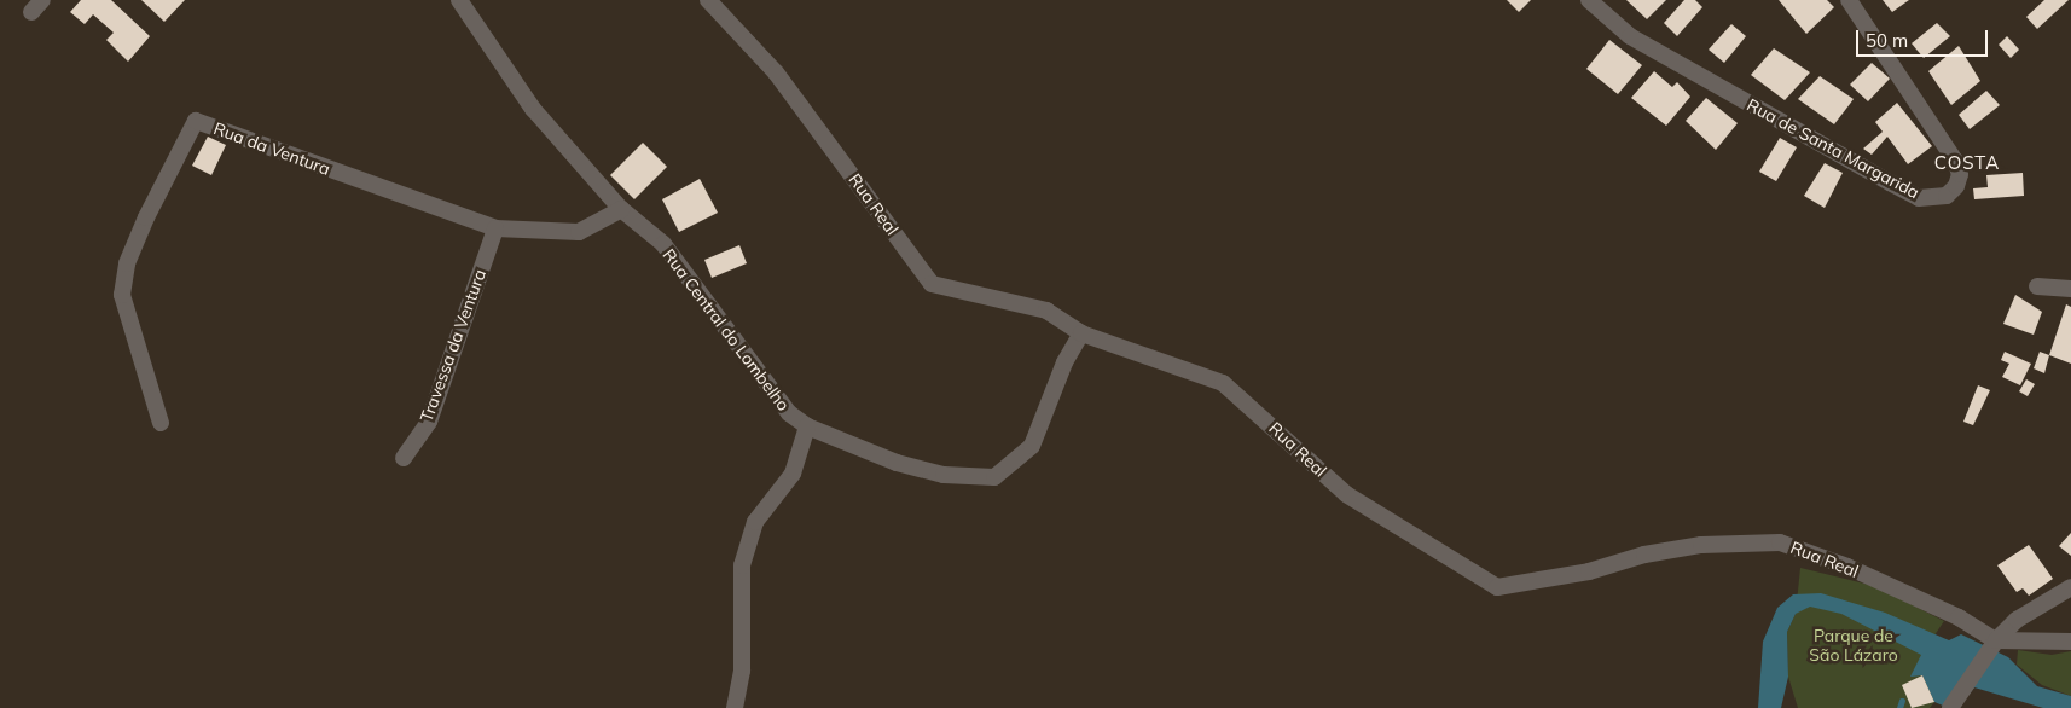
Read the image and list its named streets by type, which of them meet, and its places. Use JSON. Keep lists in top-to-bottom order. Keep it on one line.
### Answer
{"streets":{"street":["Rua da Ventura","Rua de Santa Margarida","Rua Real","Rua Central do Lombelho","Travessa da Ventura"]},"crossings":[["Rua da Ventura","Rua Central do Lombelho"],["Rua da Ventura","Travessa da Ventura"],["Rua Real","Rua Central do Lombelho"]],"districts":["COSTA"],"parks":["Parque de São Lázaro"],"scale_bar":"50 m"}
